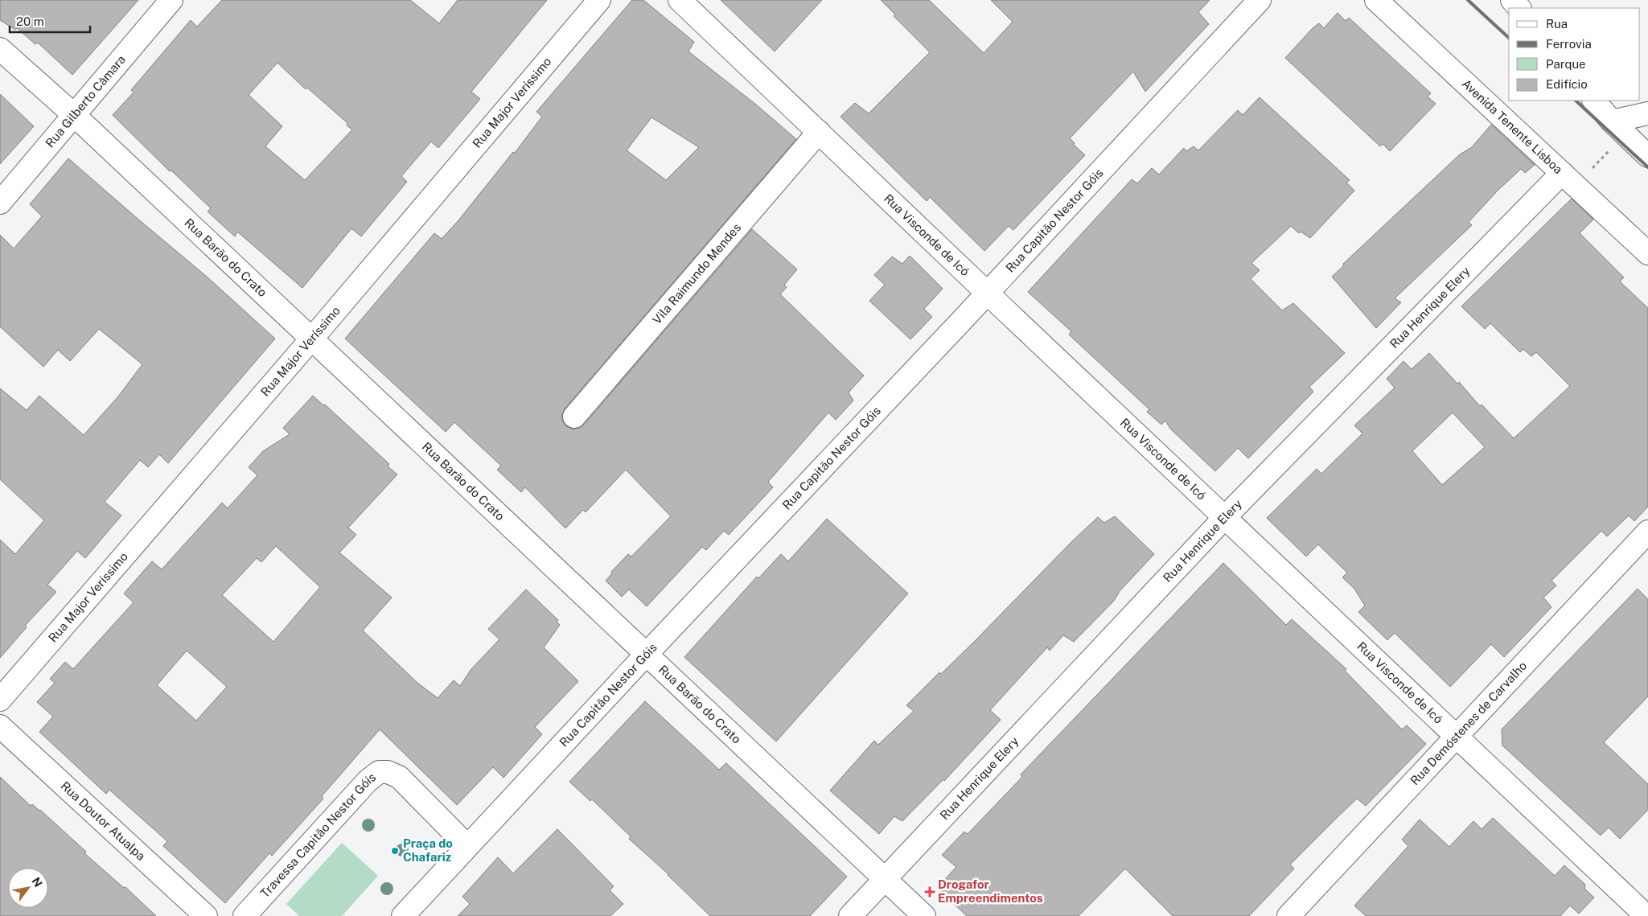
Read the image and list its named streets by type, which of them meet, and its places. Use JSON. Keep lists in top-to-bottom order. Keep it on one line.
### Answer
{"streets":{"street":["Rua Gilberto Câmara","Rua Major Veríssimo","Avenida Tenente Lisboa","Rua Capitão Nestor Góis","Rua Visconde de Icó","Rua Barão do Crato","Vila Raimundo Mendes","Rua Henrique Elery","Rua Demóstenes de Carvalho","Rua Doutor Atualpa","Travessa Capitão Nestor Góis"]},"crossings":[["Rua Gilberto Câmara","Rua Barão do Crato"],["Rua Major Veríssimo","Rua Barão do Crato"],["Avenida Tenente Lisboa","Rua Henrique Elery"],["Rua Capitão Nestor Góis","Rua Visconde de Icó"],["Rua Capitão Nestor Góis","Rua Barão do Crato"],["Rua Capitão Nestor Góis","Travessa Capitão Nestor Góis"],["Rua Visconde de Icó","Vila Raimundo Mendes"],["Rua Visconde de Icó","Rua Henrique Elery"],["Rua Visconde de Icó","Rua Demóstenes de Carvalho"],["Rua Barão do Crato","Rua Henrique Elery"]],"places":{"other":["Praça do Chafariz"],"health":["Drogafor Empreendimentos"]},"legend":["Rua","Ferrovia","Parque","Edifício"],"scale_bar":"20 m","north":"top right"}
